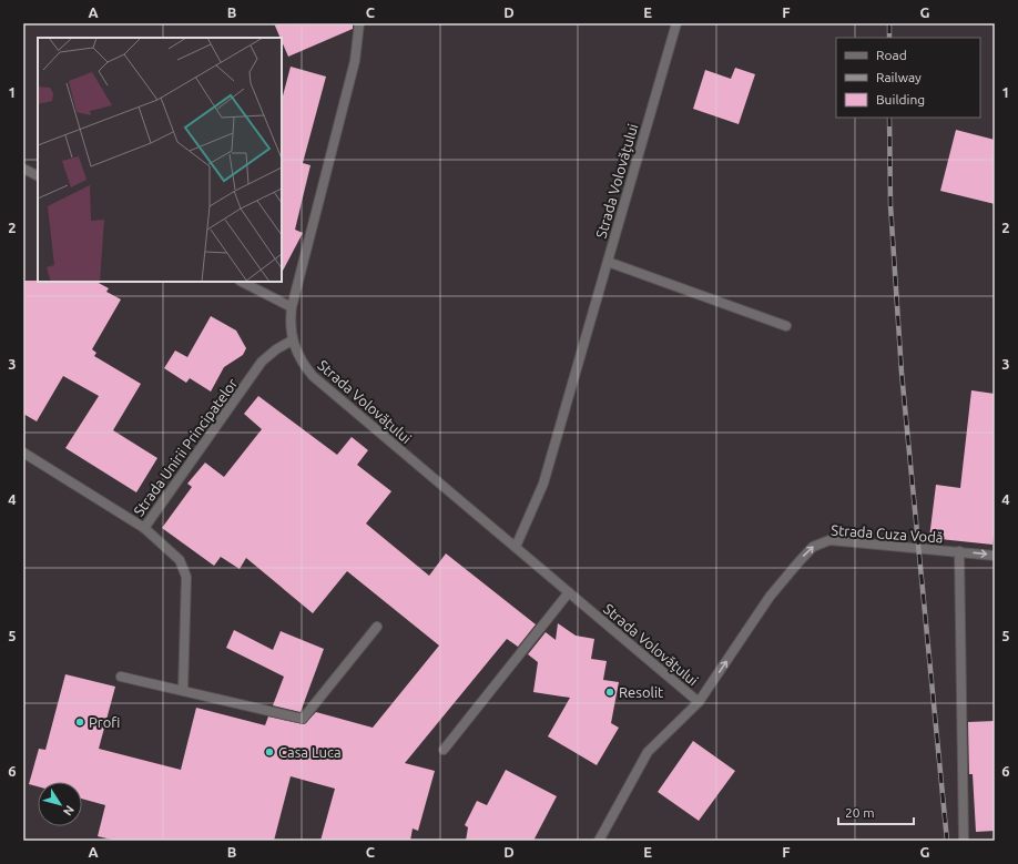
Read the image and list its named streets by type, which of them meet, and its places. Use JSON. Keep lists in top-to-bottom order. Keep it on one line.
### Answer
{"streets":{"street":["Strada Volovățului","Strada Unirii Principatelor","Strada Cuza Vodă"]},"crossings":[["Strada Volovățului","Strada Unirii Principatelor"],["Strada Volovățului","Strada Cuza Vodă"]],"one_way":["Strada Cuza Vodă"],"places":["Resolit","Profi","Casa Luca"],"legend":["Road","Railway","Building"],"scale_bar":"20 m","north":"bottom right","grid":{"columns":["A","B","C","D","E","F","G"],"rows":["1","2","3","4","5","6"]}}
